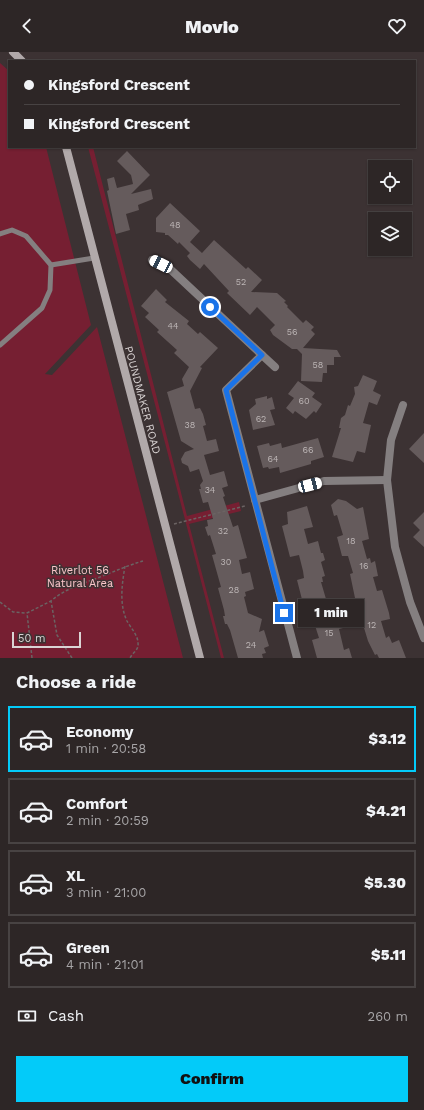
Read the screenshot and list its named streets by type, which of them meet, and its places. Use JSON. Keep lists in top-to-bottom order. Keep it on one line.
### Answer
{"streets":{"street":["POUNDMAKER ROAD"]},"parks":["Riverlot 56 Natural Area"],"house_numbers":["48","52","44","56","58","60","62","38","66","64","34","32","18","30","16","28","12","15","24"],"scale_bar":"50 m","page":{"header":"Movio","banner":["Kingsford Crescent","Kingsford Crescent"],"bubble":"1 min","scale":"50 m","heading":"Choose a ride","list":[{"name":"Economy","note":"1 min · 20:58","value":"$3.12"},{"name":"Comfort","note":"2 min · 20:59","value":"$4.21"},{"name":"XL","note":"3 min · 21:00","value":"$5.30"},{"name":"Green","note":"4 min · 21:01","value":"$5.11"}],"pay":["Cash","260 m"],"buttons":"Confirm"}}
